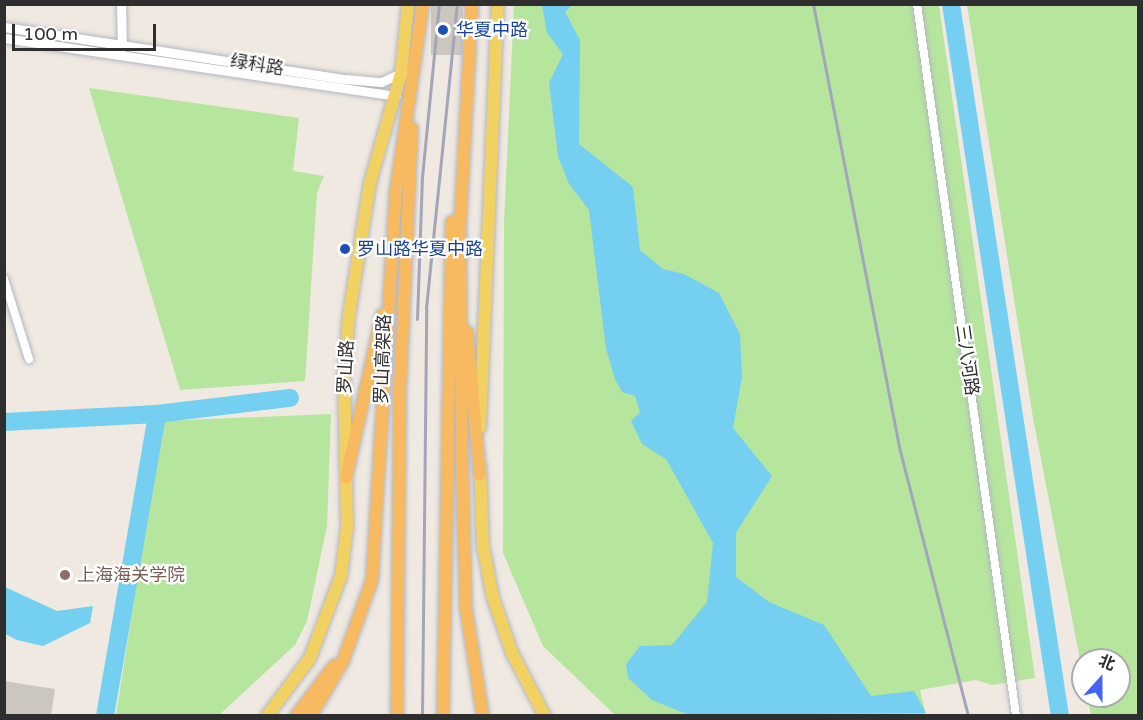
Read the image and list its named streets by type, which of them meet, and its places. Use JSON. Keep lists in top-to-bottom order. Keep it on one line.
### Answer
{"streets":{"highway":["罗山高架路"],"main road":["罗山路"],"street":["绿科路","三八河路"]},"crossings":[["绿科路","罗山路"]],"places":["华夏中路","罗山路华夏中路","上海海关学院"],"scale_bar":"100 m","north":"top"}
